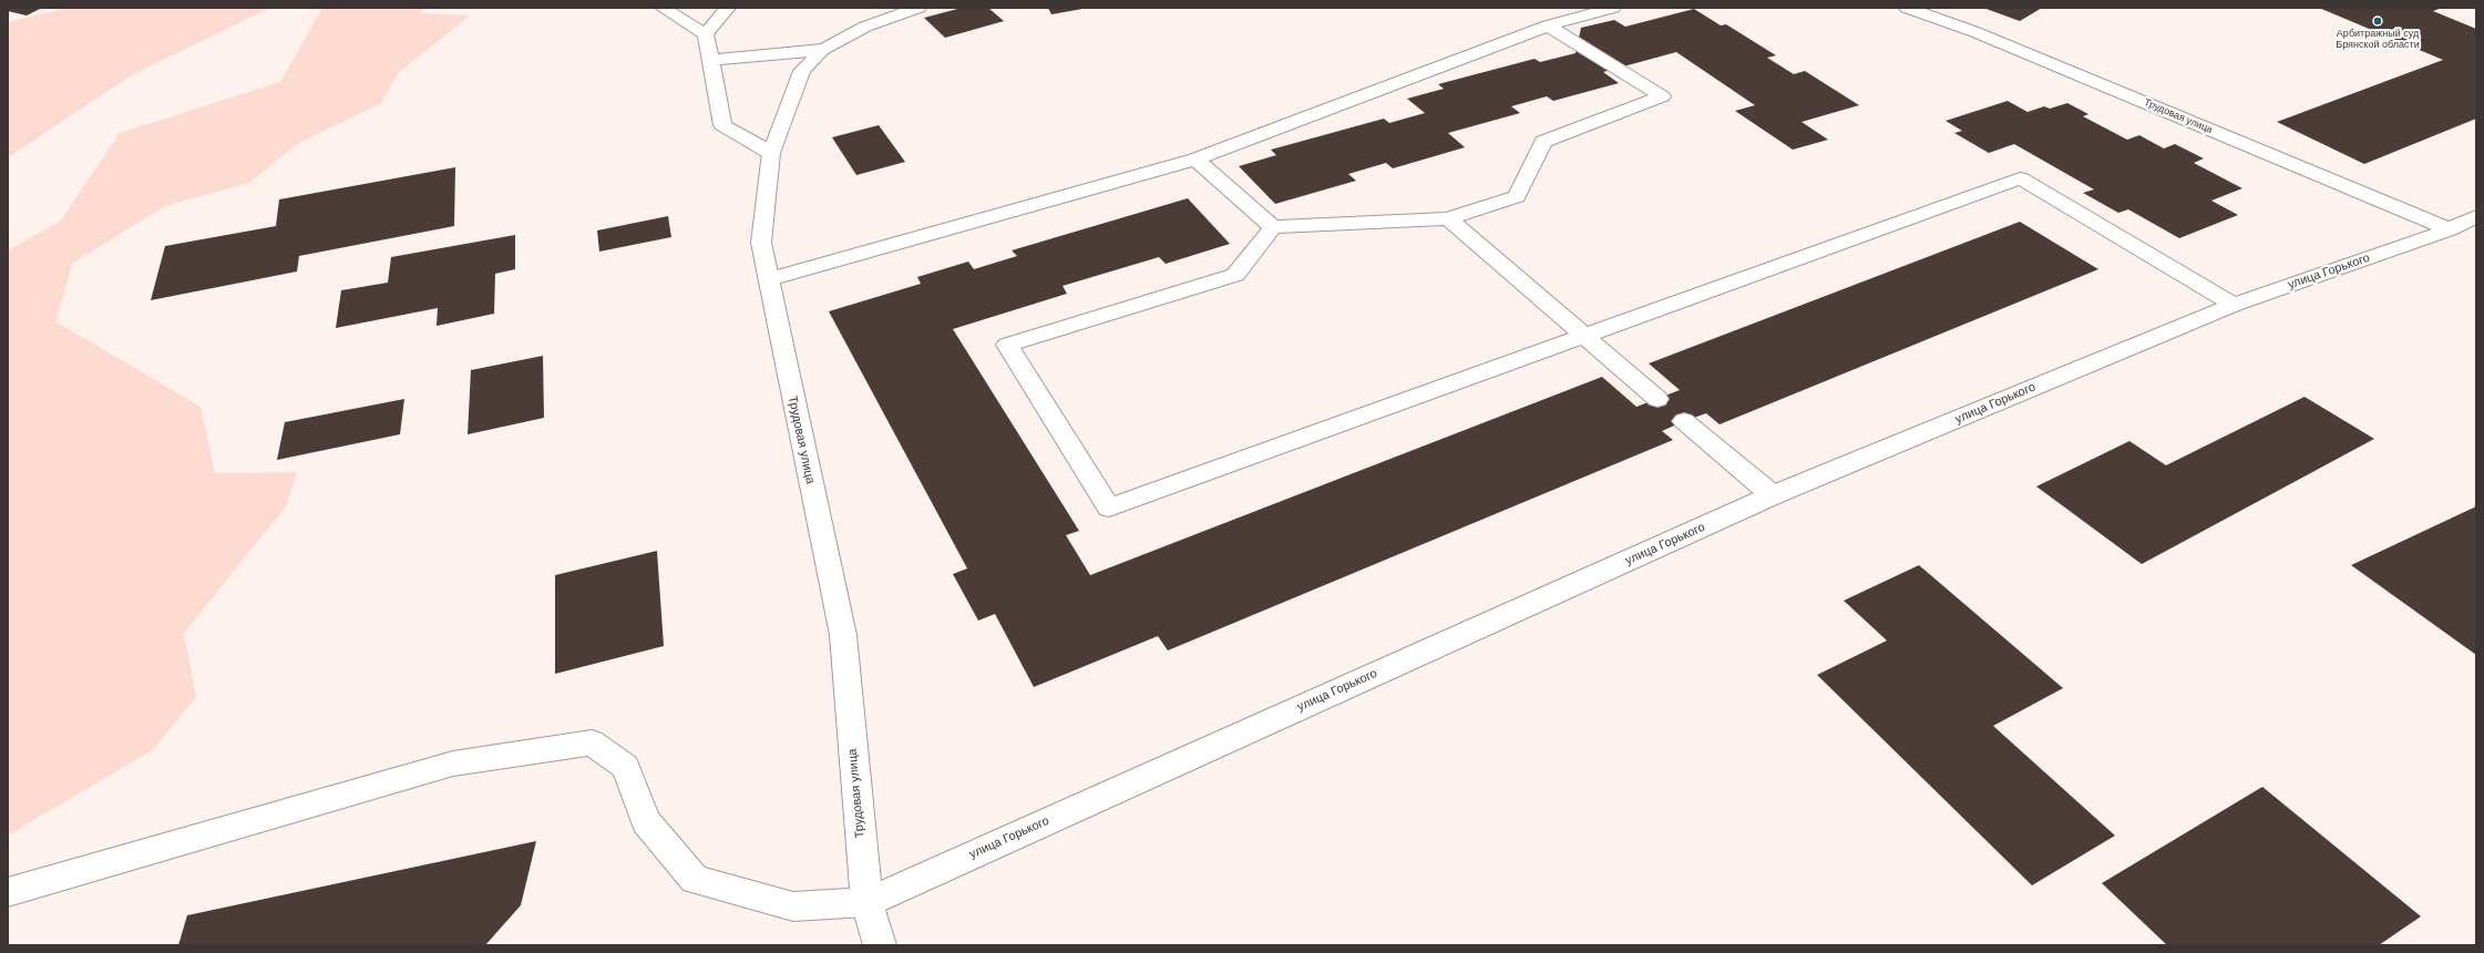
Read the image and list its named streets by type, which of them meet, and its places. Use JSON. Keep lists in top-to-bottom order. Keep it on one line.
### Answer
{"streets":{"street":["Трудовая улица","улица Горького"]},"crossings":[["Трудовая улица","улица Горького"]],"places":["Арбитражный суд Брянской области"]}
